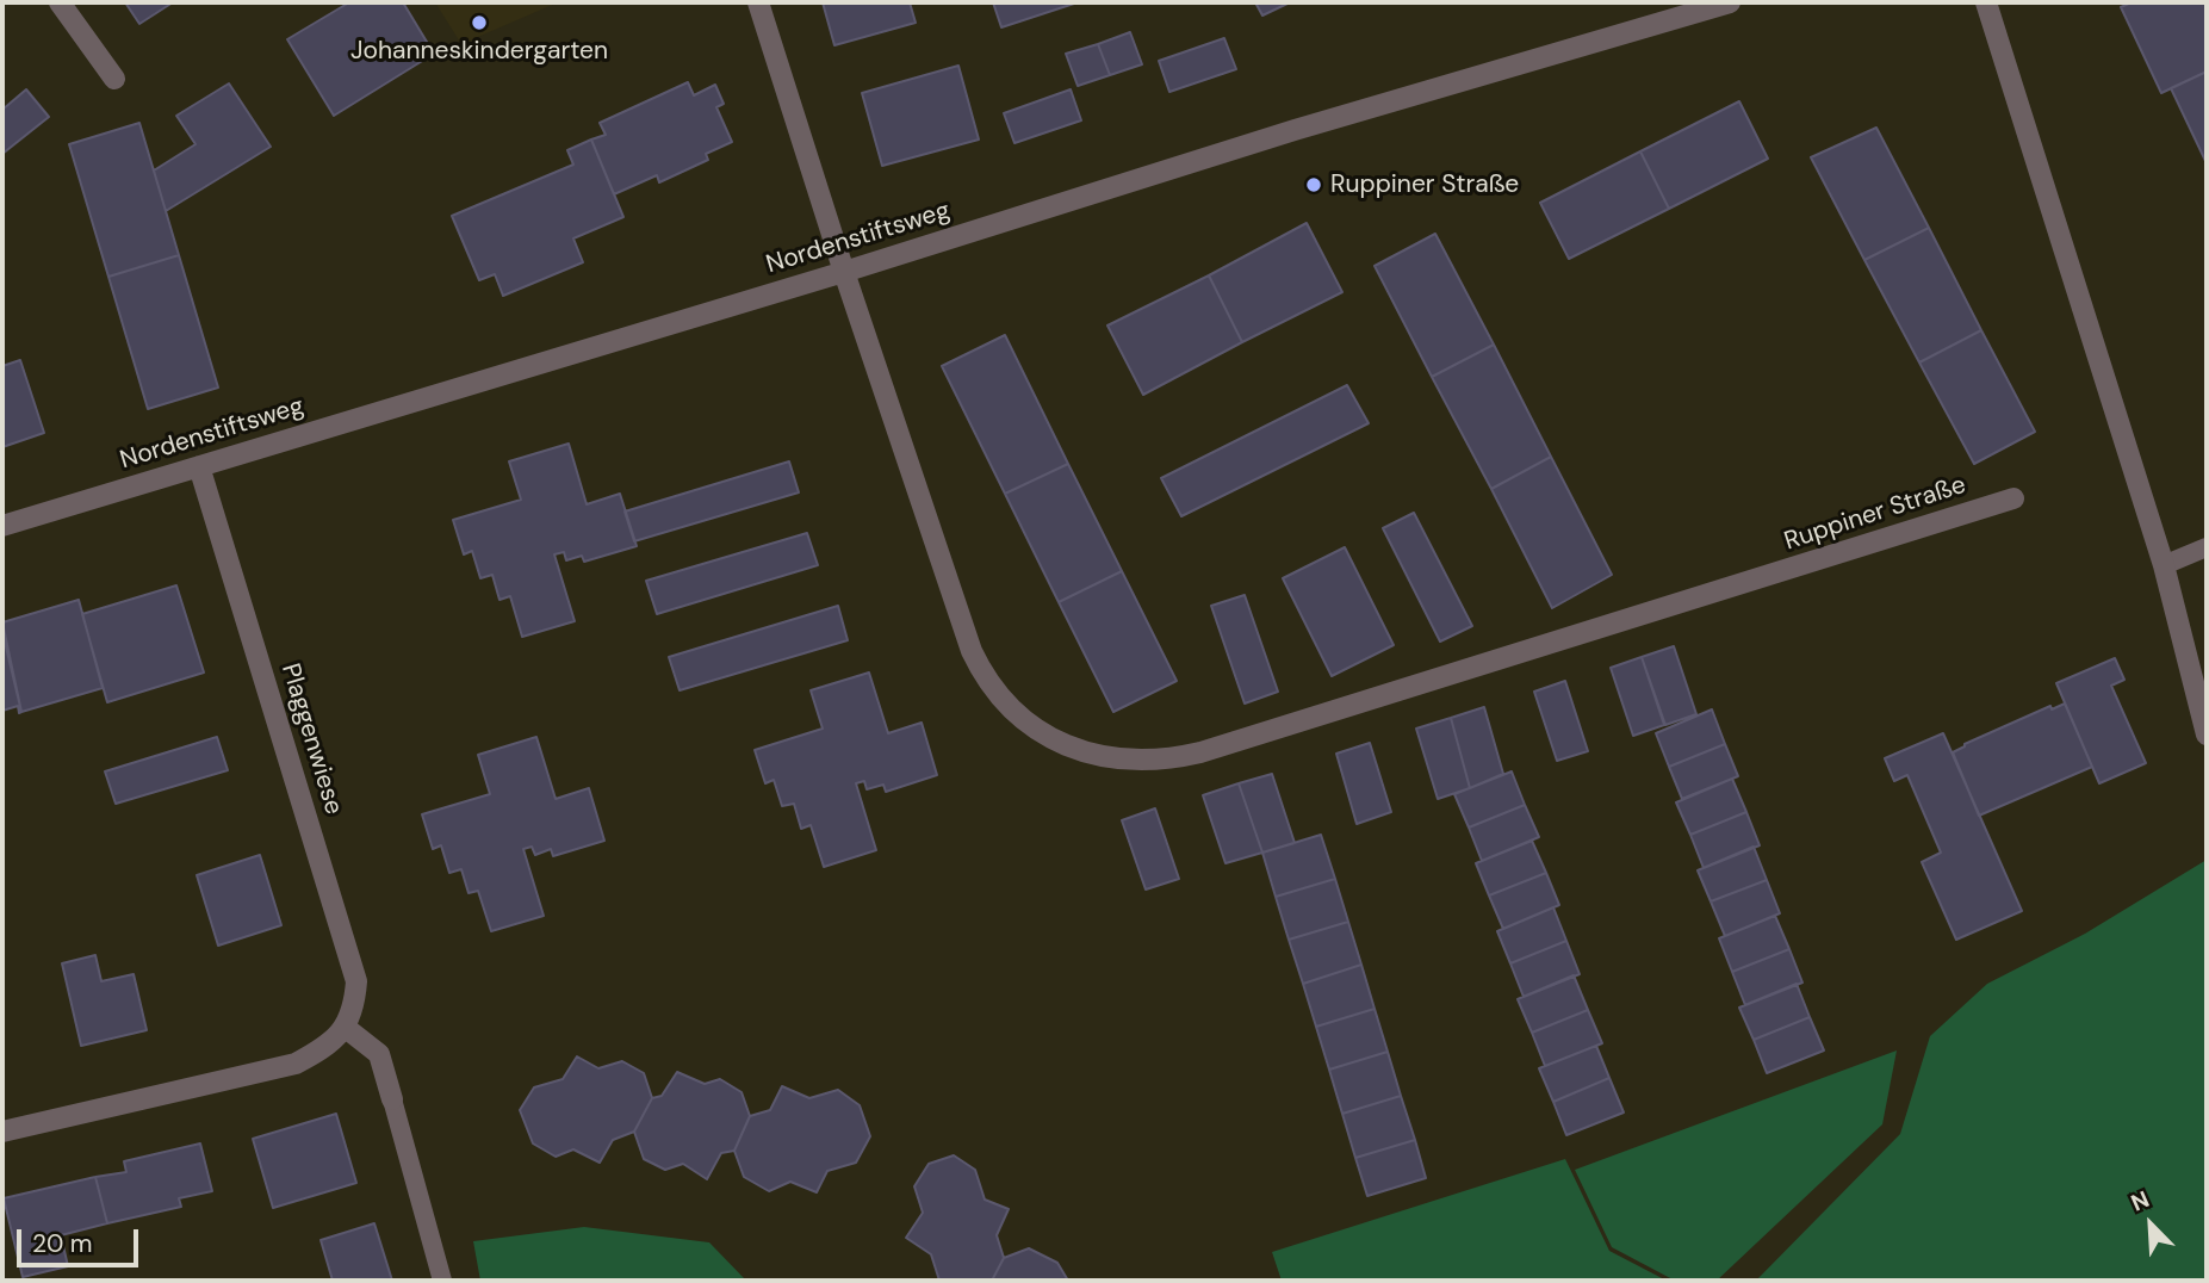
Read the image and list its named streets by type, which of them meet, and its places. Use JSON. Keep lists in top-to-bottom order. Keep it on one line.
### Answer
{"streets":{"street":["Nordenstiftsweg","Ruppiner Straße","Plaggenwiese"]},"crossings":[["Nordenstiftsweg","Ruppiner Straße"],["Nordenstiftsweg","Plaggenwiese"]],"places":["Johanneskindergarten","Ruppiner Straße"],"scale_bar":"20 m","north":"top left"}
